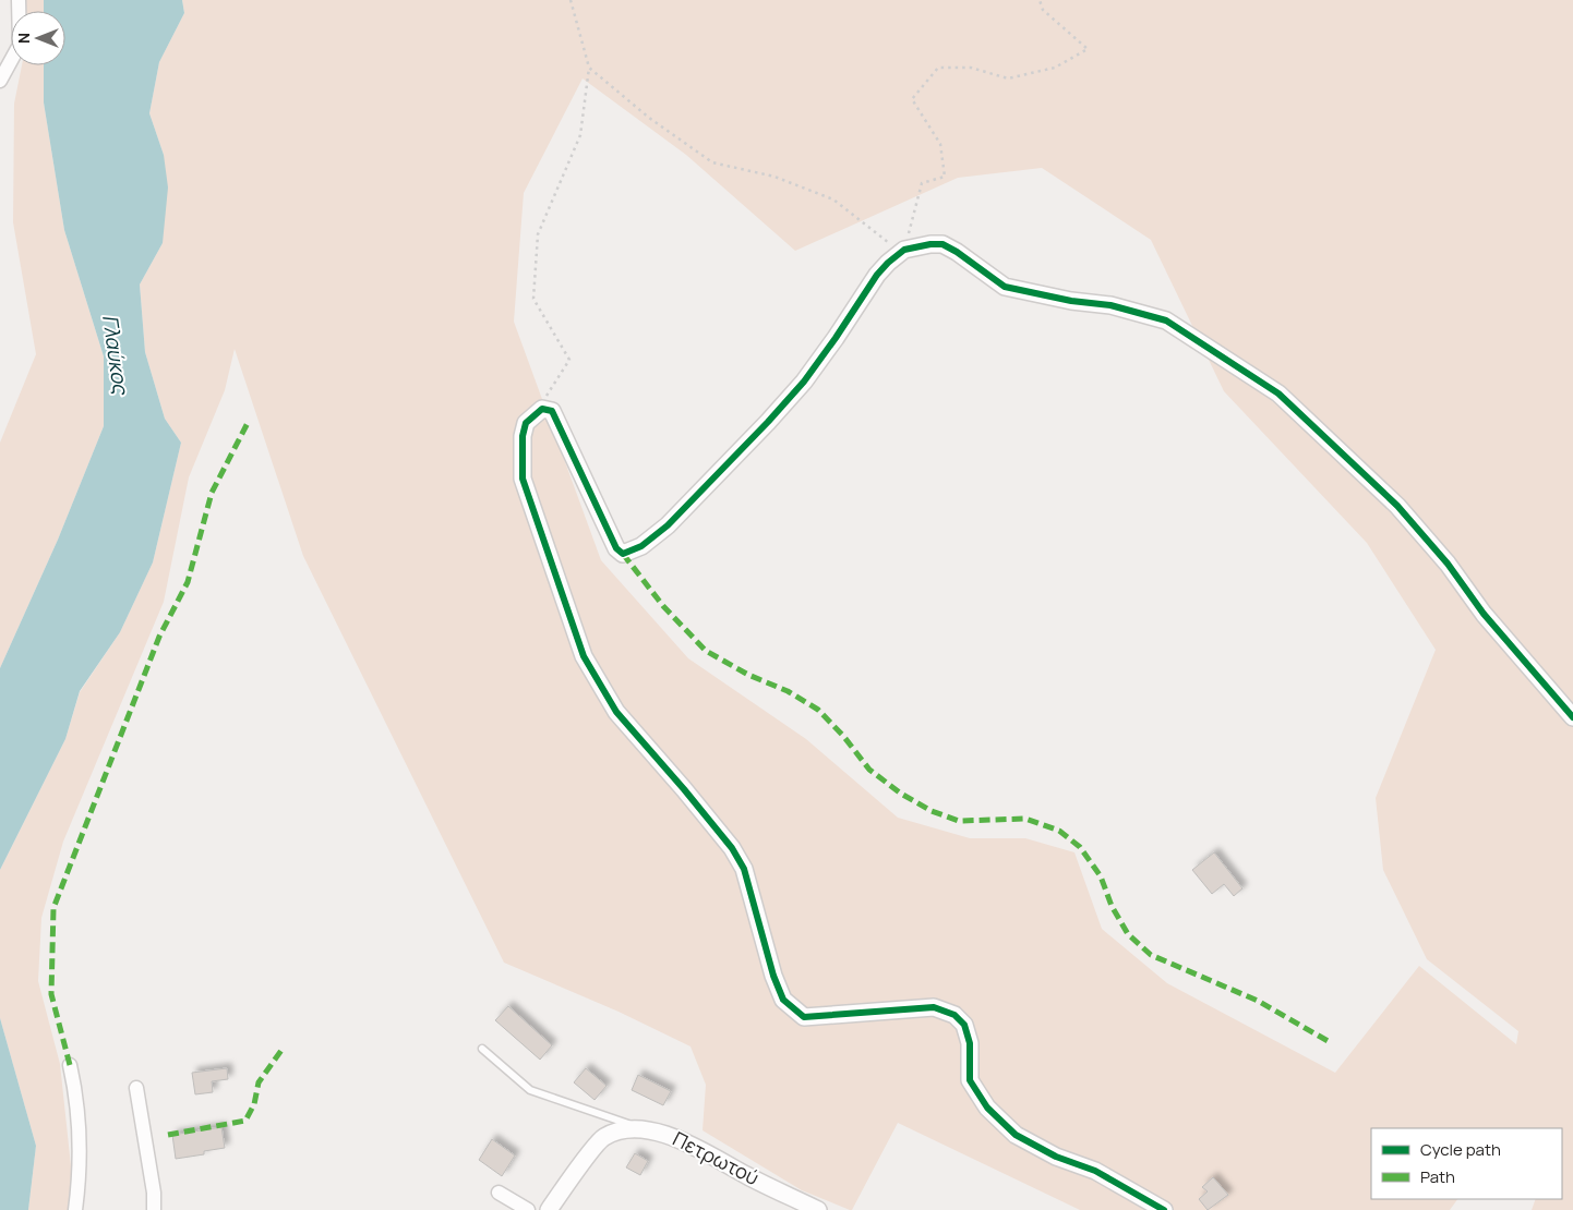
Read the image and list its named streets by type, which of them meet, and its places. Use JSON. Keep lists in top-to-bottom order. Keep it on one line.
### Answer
{"streets":{"street":["Πετρωτού"]},"water":["Γλαύκος"],"legend":["Cycle path","Path"],"north":"left"}
